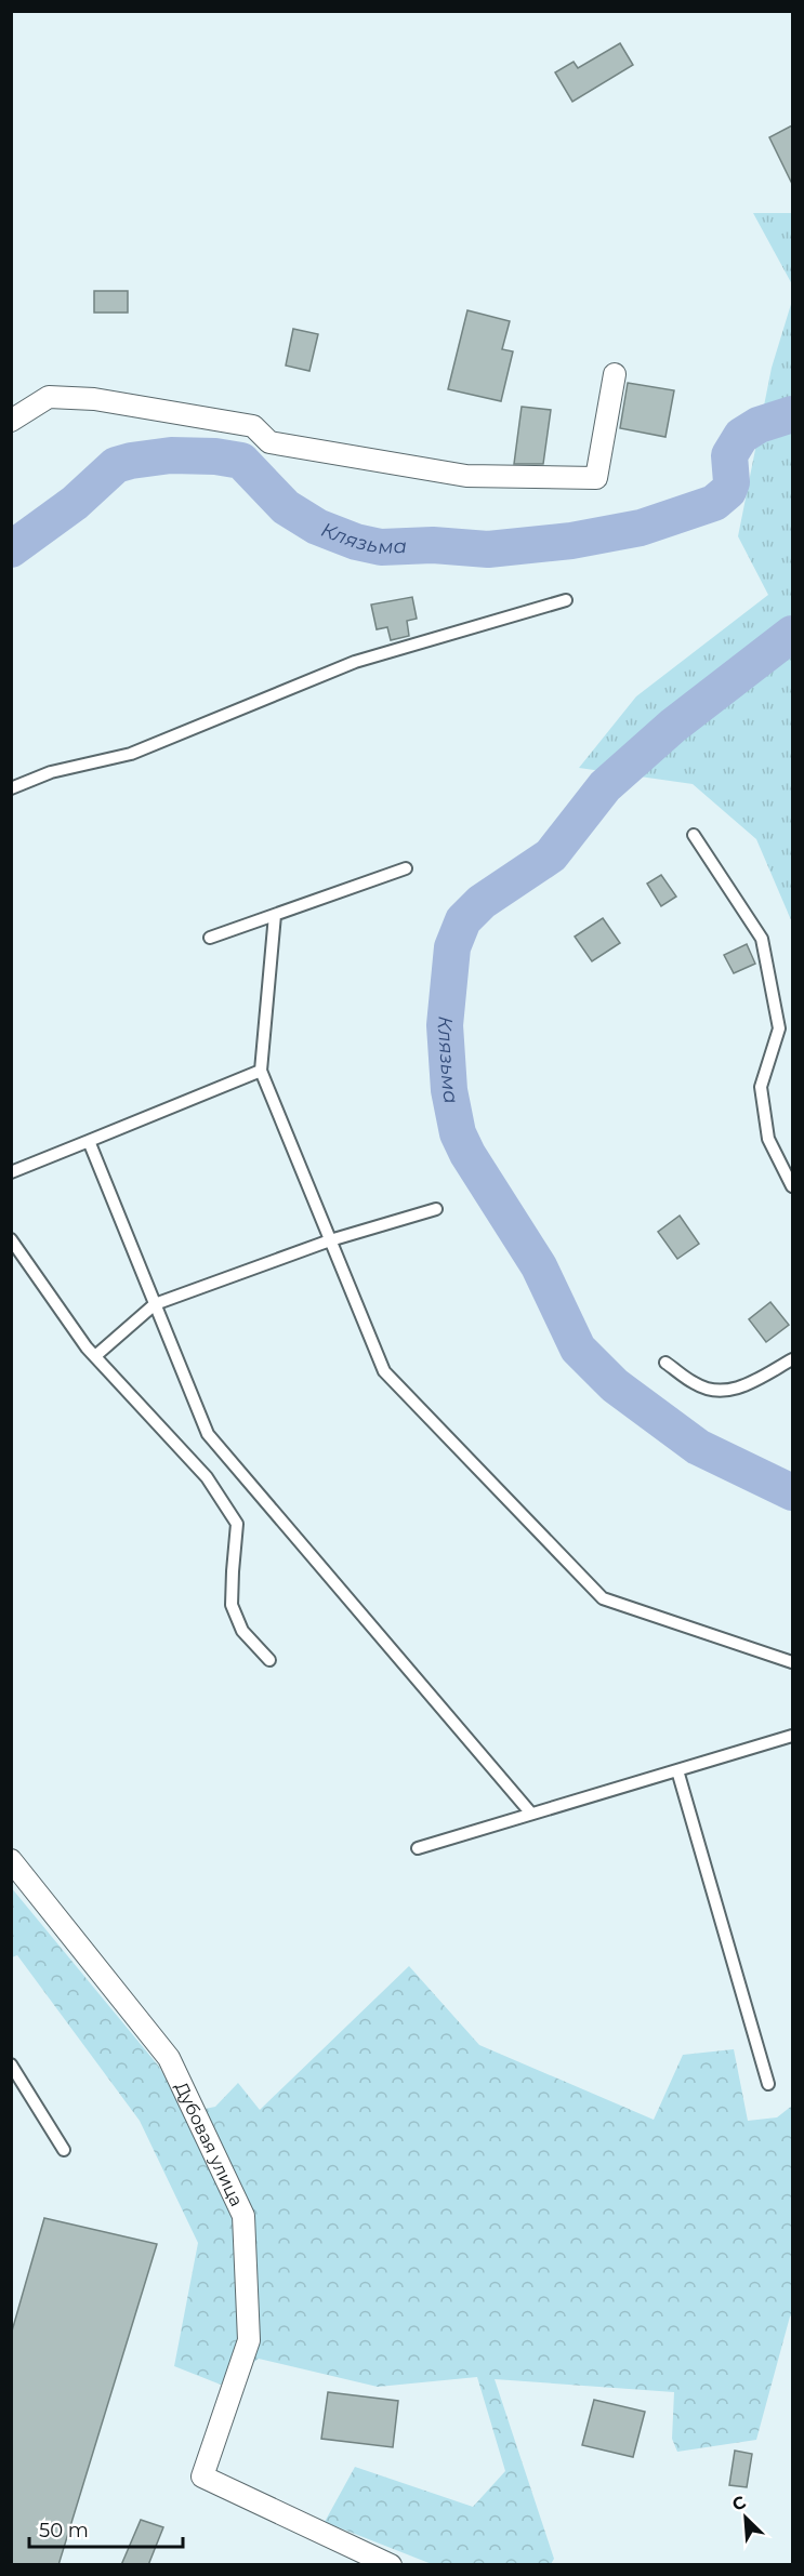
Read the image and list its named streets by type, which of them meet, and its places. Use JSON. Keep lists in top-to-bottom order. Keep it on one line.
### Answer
{"streets":{"street":["Дубовая улица"]},"water":["Клязьма"],"scale_bar":"50 m","north":"top left"}
